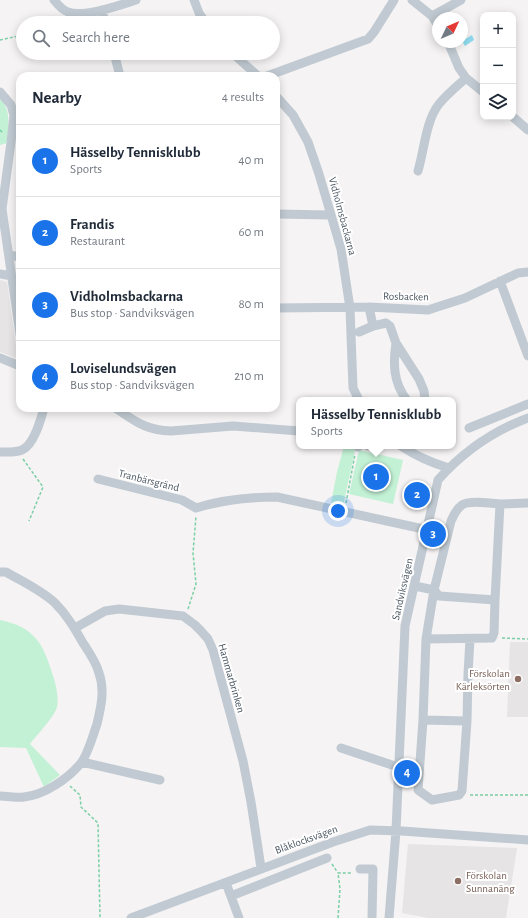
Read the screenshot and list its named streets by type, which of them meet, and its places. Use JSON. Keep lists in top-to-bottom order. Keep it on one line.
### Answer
{"streets":{"street":["Vidholmsbackarna","Rosbacken","Tranbärsgränd","Sandviksvägen","Hammarbrinken","Blåklocksvägen"]},"crossings":[["Vidholmsbackarna","Rosbacken"],["Sandviksvägen","Blåklocksvägen"],["Hammarbrinken","Blåklocksvägen"]],"places":["Förskolan Kärleksörten","Förskolan Sunnanäng"],"north":"top right","page":{"map_buttons":["+","−"],"search":"Search here","heading":["Nearby","4 results"],"list":[{"mark":"1","name":"Hässelby Tennisklubb","note":"Sports","value":"40 m"},{"mark":"2","name":"Frandis","note":"Restaurant","value":"60 m"},{"mark":"3","name":"Vidholmsbackarna","note":"Bus stop · Sandviksvägen","value":"80 m"},{"mark":"4","name":"Loviselundsvägen","note":"Bus stop · Sandviksvägen","value":"210 m"}],"popup":["Hässelby Tennisklubb","Sports"],"pins":["1","2","3","4"]}}
